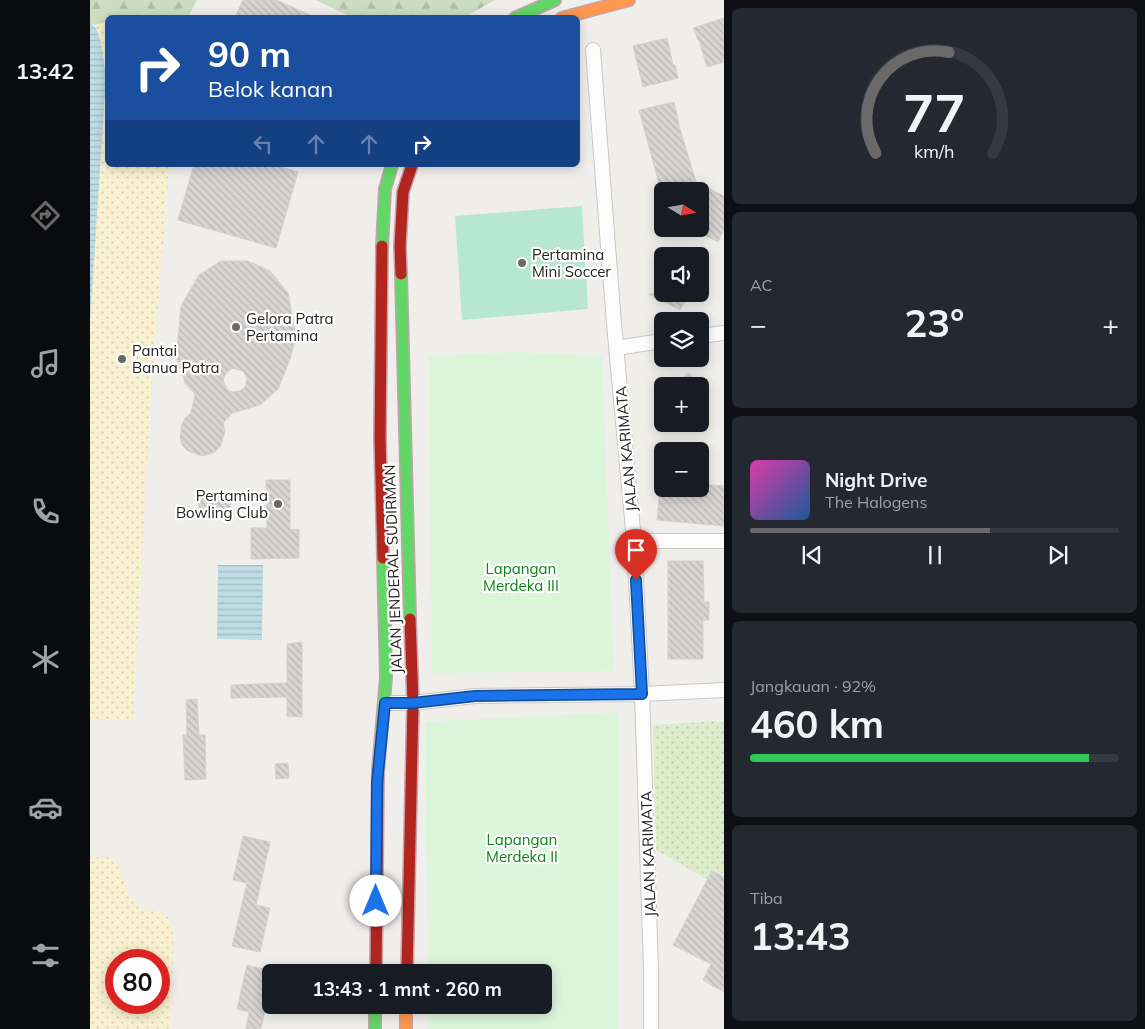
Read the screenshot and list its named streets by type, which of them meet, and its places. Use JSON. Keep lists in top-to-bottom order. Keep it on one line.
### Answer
{"streets":{"highway":["JALAN JENDERAL SUDIRMAN"],"street":["JALAN KARIMATA"]},"parks":["Lapangan Merdeka III","Lapangan Merdeka II"],"places":["Pertamina Mini Soccer","Gelora Patra Pertamina","Pantai Banua Patra","Pertamina Bowling Club"],"north":"right","page":{"tabs":"13:42","turn":["90 m","Belok kanan"],"map_buttons":["+","−"],"tile":["AC",["Jangkauan · 92%","460 km"],["Tiba","13:43"]],"heat":["−","23°","+"],"song":["Night Drive","The Halogens"],"limit":"80","trip":"13:43 · 1 mnt · 260 m","gauge":["77","km/h"]}}
